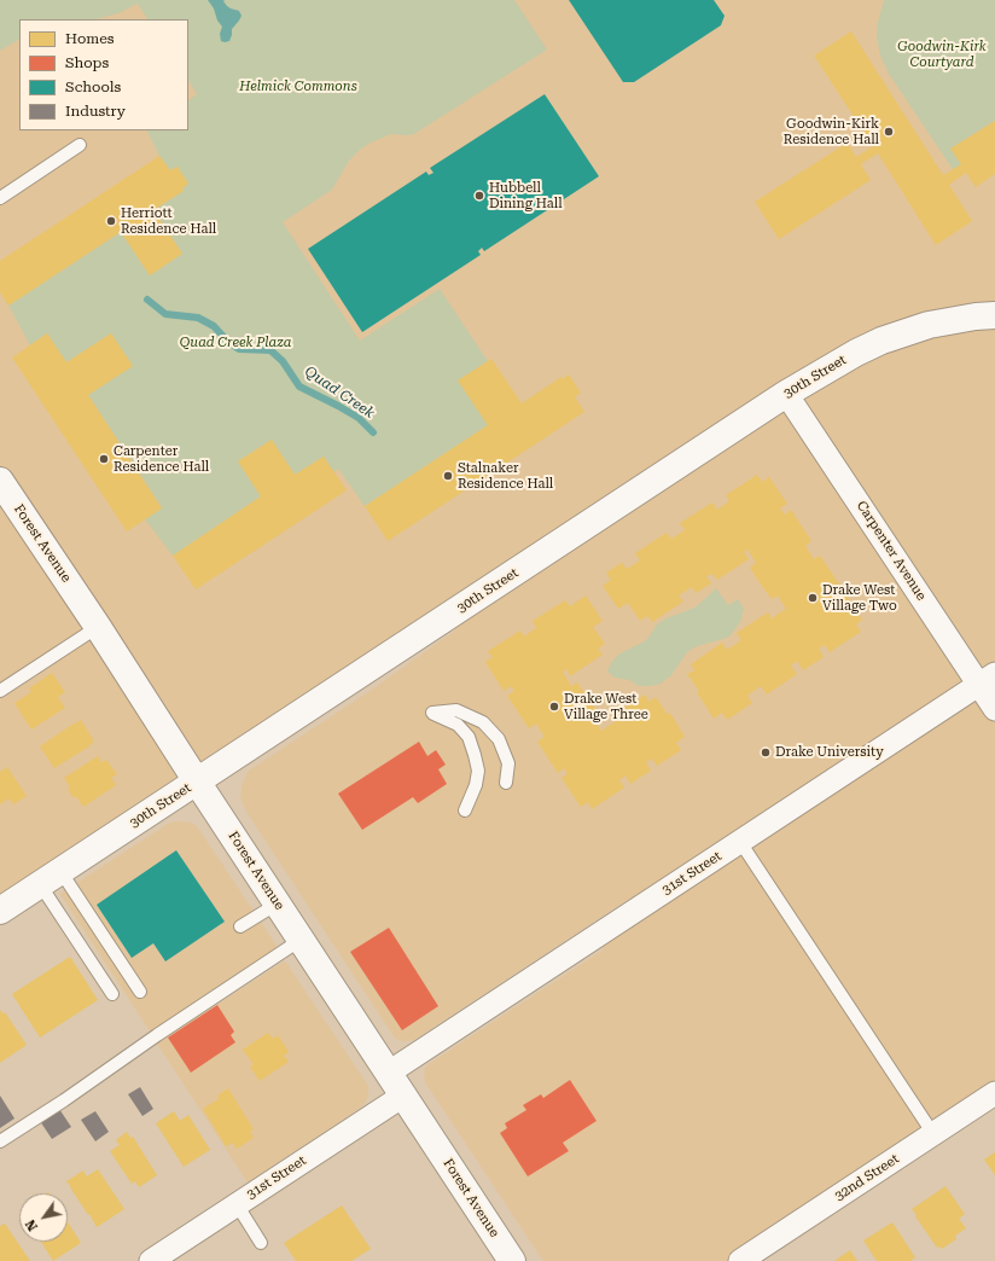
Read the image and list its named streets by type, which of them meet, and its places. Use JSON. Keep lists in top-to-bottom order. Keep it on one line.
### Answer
{"streets":{"main road":["30th Street","Forest Avenue"],"street":["Carpenter Avenue","31st Street","32nd Street"]},"crossings":[["30th Street","Forest Avenue"],["30th Street","Carpenter Avenue"],["Forest Avenue","31st Street"],["Carpenter Avenue","31st Street"]],"water":["Quad Creek"],"parks":["Goodwin-Kirk Courtyard","Helmick Commons","Quad Creek Plaza"],"places":["Goodwin-Kirk Residence Hall","Hubbell Dining Hall","Herriott Residence Hall","Carpenter Residence Hall","Stalnaker Residence Hall","Drake West Village Two","Drake West Village Three","Drake University"],"legend":["Homes","Shops","Schools","Industry"],"north":"bottom left"}
